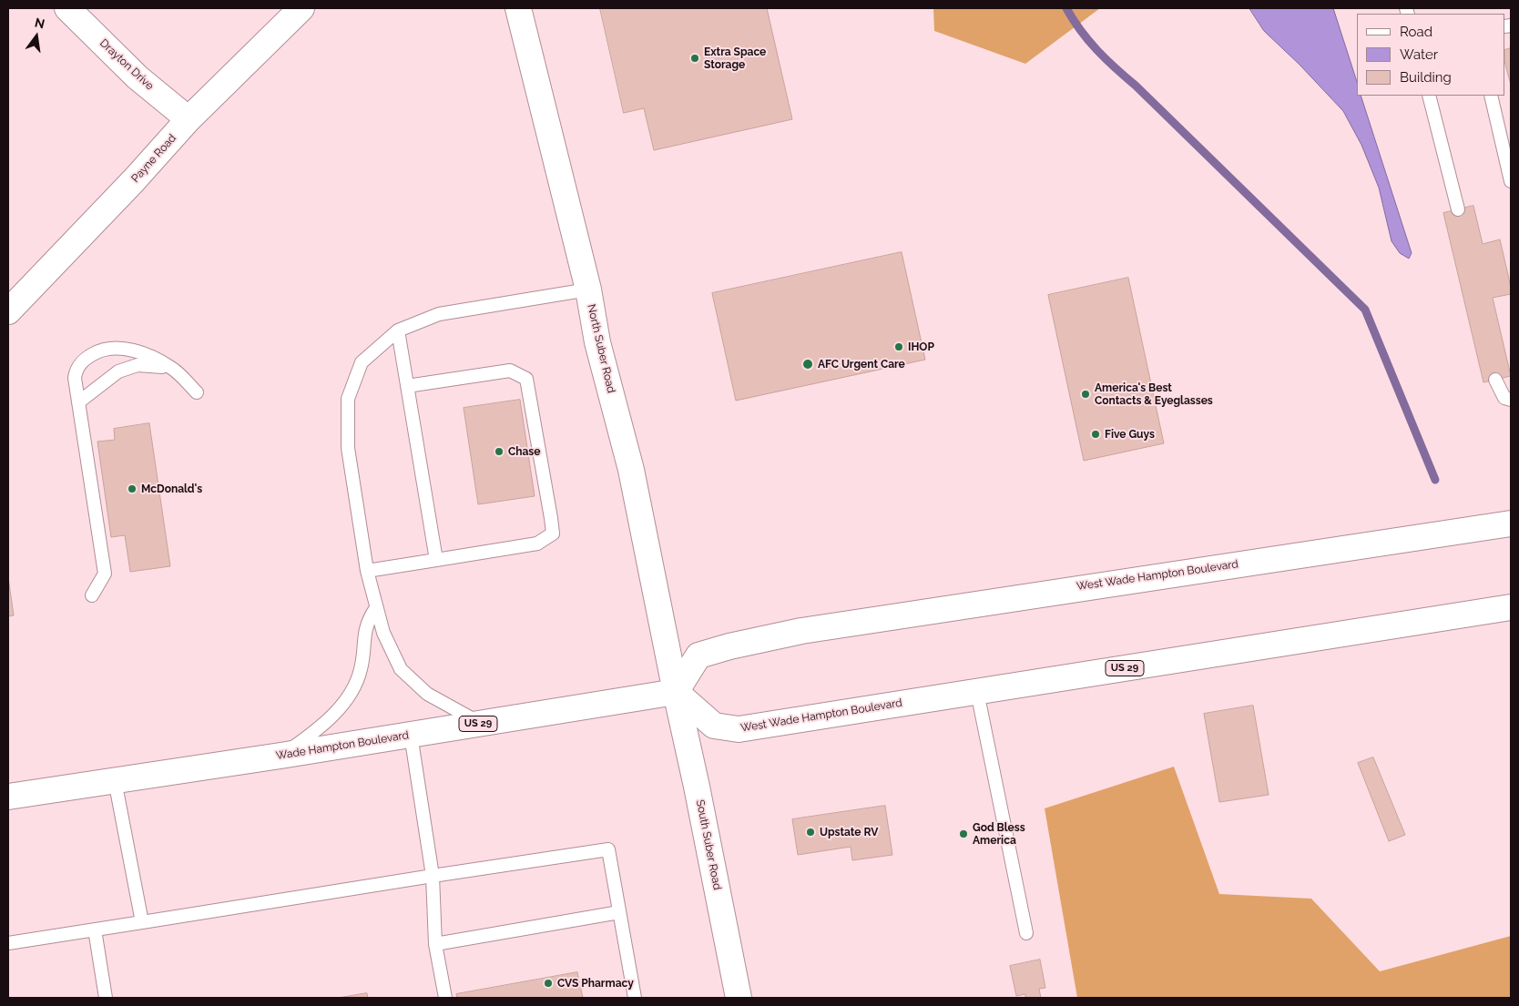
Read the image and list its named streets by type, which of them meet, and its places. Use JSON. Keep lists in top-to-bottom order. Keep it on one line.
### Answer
{"streets":{"main road":["Drayton Drive","Payne Road","North Suber Road","West Wade Hampton Boulevard","US 29","Wade Hampton Boulevard","South Suber Road"]},"crossings":[["Drayton Drive","Payne Road"],["North Suber Road","West Wade Hampton Boulevard"],["North Suber Road","Wade Hampton Boulevard"],["North Suber Road","South Suber Road"],["West Wade Hampton Boulevard","Wade Hampton Boulevard"],["West Wade Hampton Boulevard","South Suber Road"],["Wade Hampton Boulevard","South Suber Road"]],"places":["Extra Space Storage","IHOP","AFC Urgent Care","America's Best Contacts & Eyeglasses","Five Guys","Chase","McDonald's","Upstate RV","God Bless America","CVS Pharmacy"],"legend":["Road","Water","Building"],"north":"top"}
